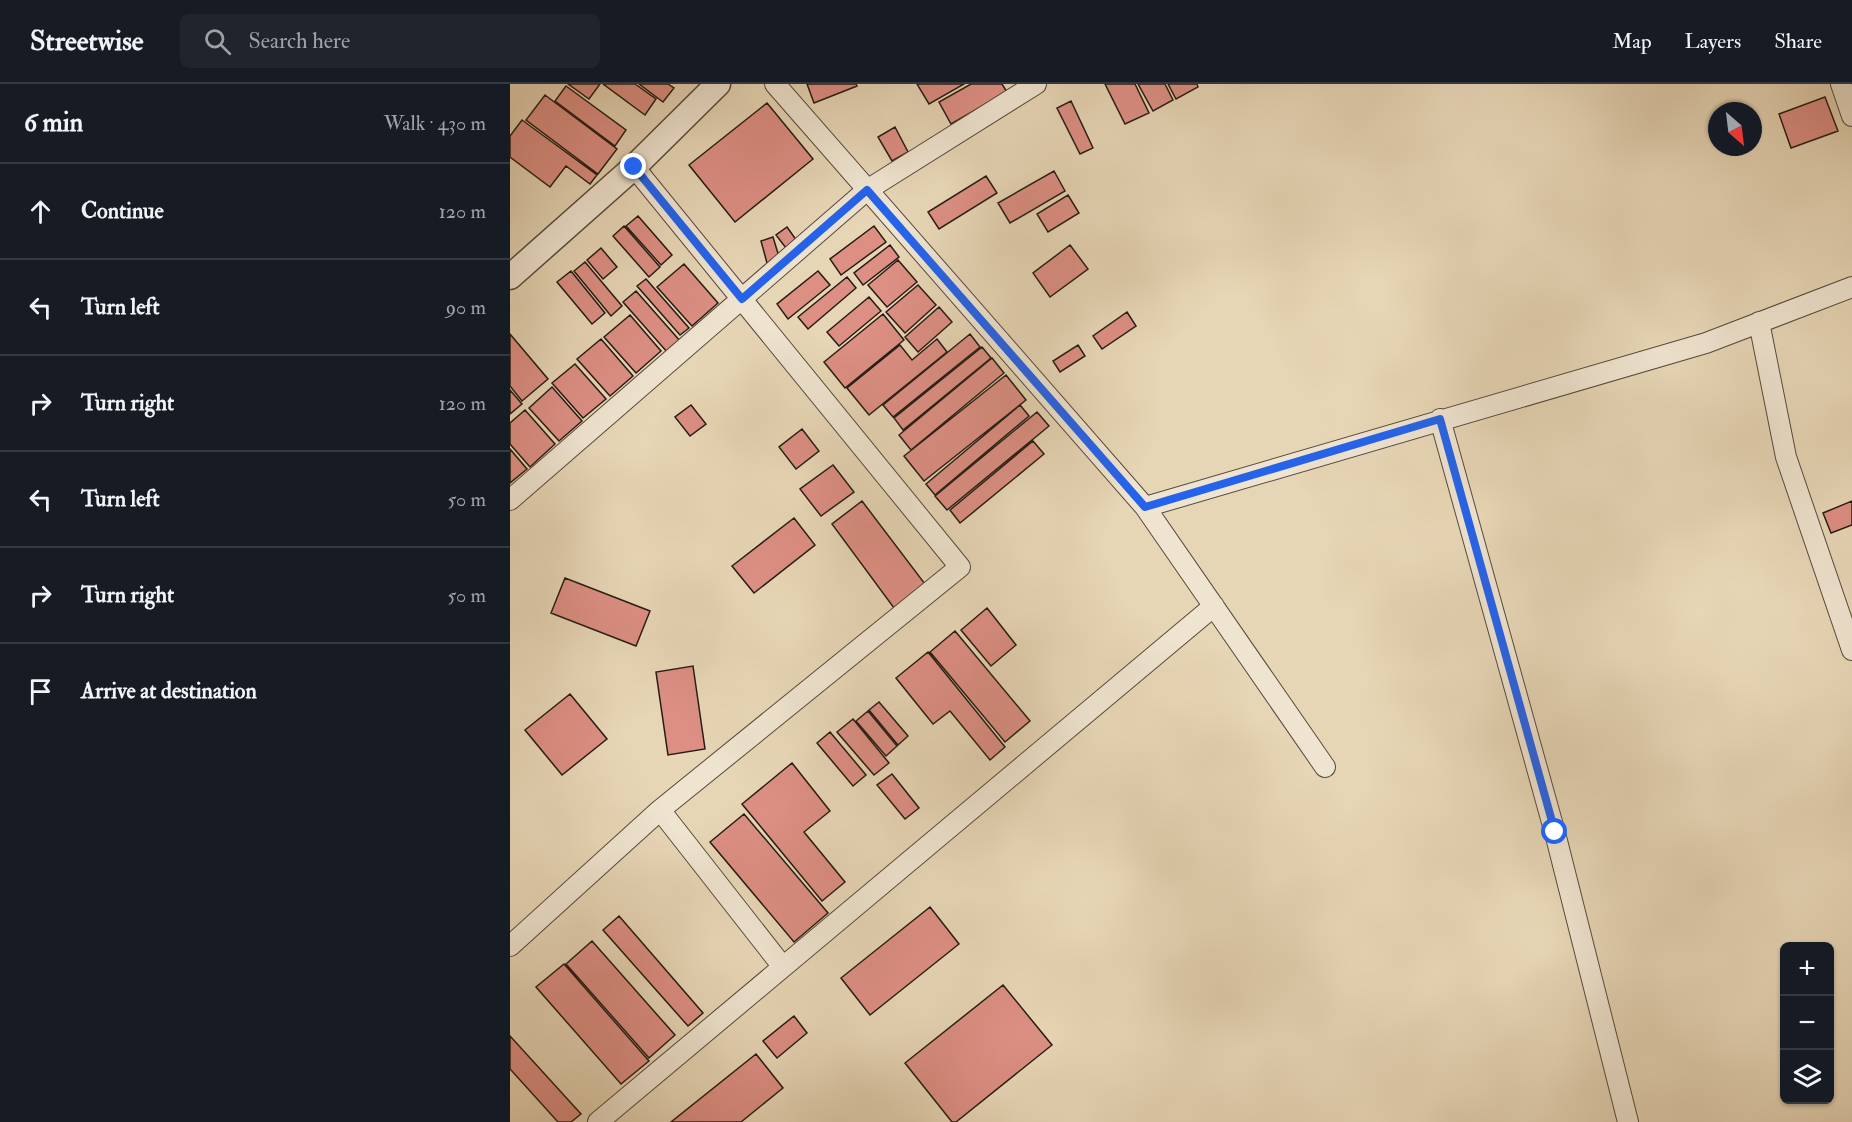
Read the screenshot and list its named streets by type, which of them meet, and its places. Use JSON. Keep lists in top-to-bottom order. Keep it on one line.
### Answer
{"north":"bottom right","page":{"header":"Streetwise","search":"Search here","nav":["Map","Layers","Share"],"heading":["6 min","Walk · 430 m"],"list":[["Continue","120 m"],["Turn left","90 m"],["Turn right","120 m"],["Turn left","50 m"],["Turn right","50 m"],"Arrive at destination"],"map_buttons":["+","−"]}}
